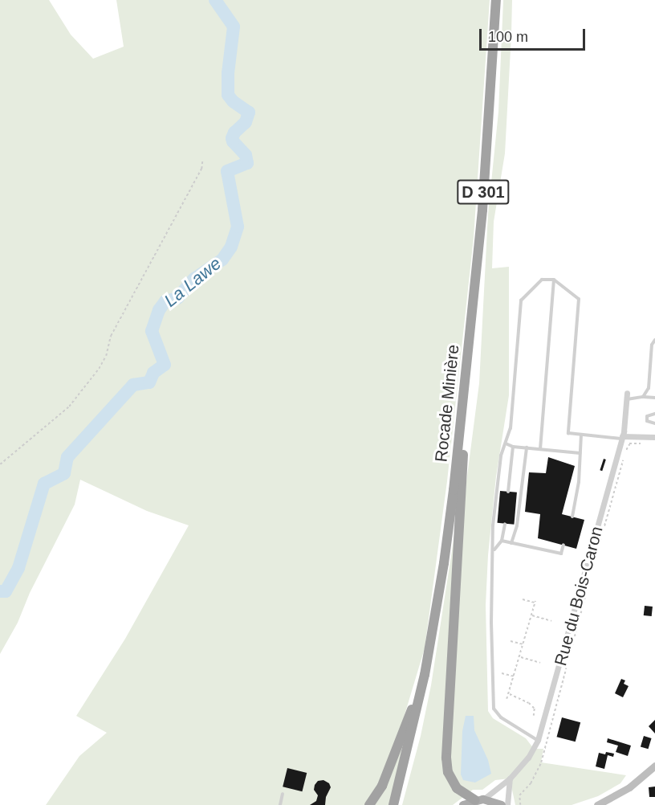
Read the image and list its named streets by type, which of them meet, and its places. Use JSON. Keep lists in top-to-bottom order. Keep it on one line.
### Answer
{"streets":{"highway":["D 301","Rocade Minière"],"street":["Rue du Bois-Caron"]},"water":["La Lawe"],"scale_bar":"100 m"}
